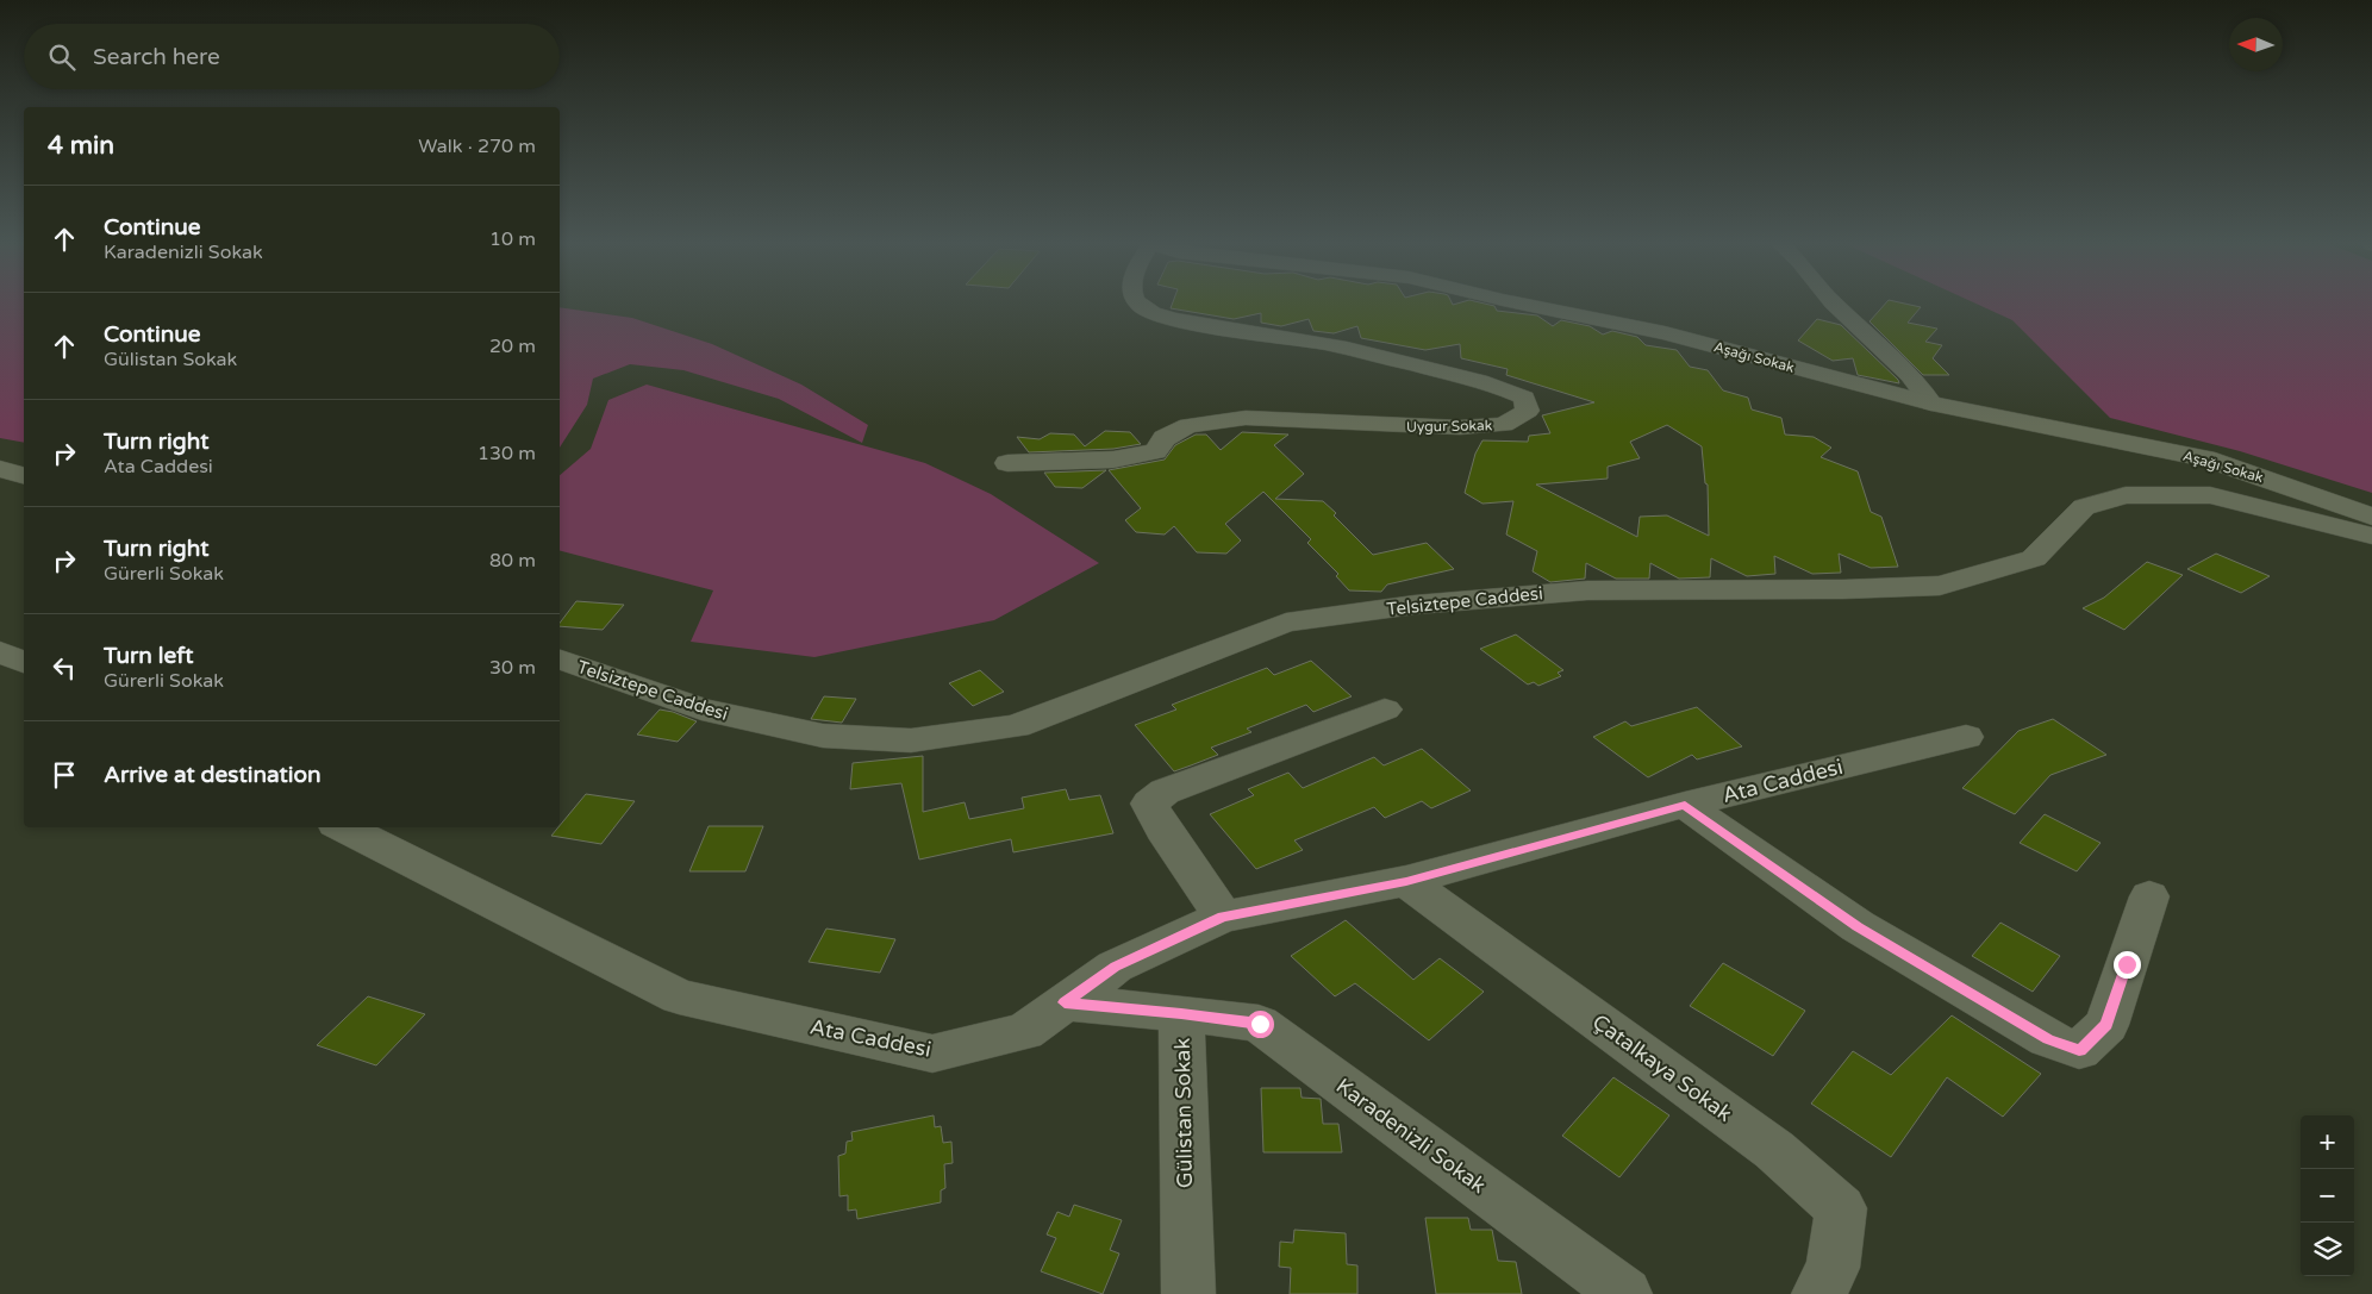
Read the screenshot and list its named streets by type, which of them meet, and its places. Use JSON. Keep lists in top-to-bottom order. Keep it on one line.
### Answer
{"streets":{"street":["Aşağı Sokak","Uygur Sokak","Telsiztepe Caddesi","Ata Caddesi","Çatalkaya Sokak","Gülistan Sokak","Karadenizli Sokak"]},"crossings":[["Ata Caddesi","Çatalkaya Sokak"],["Ata Caddesi","Gülistan Sokak"],["Gülistan Sokak","Karadenizli Sokak"]],"north":"left","page":{"search":"Search here","heading":["4 min","Walk · 270 m"],"list":[["Continue","Karadenizli Sokak","10 m"],["Continue","Gülistan Sokak","20 m"],["Turn right","Ata Caddesi","130 m"],["Turn right","Gürerli Sokak","80 m"],["Turn left","Gürerli Sokak","30 m"],"Arrive at destination"],"map_buttons":["+","−"]}}
